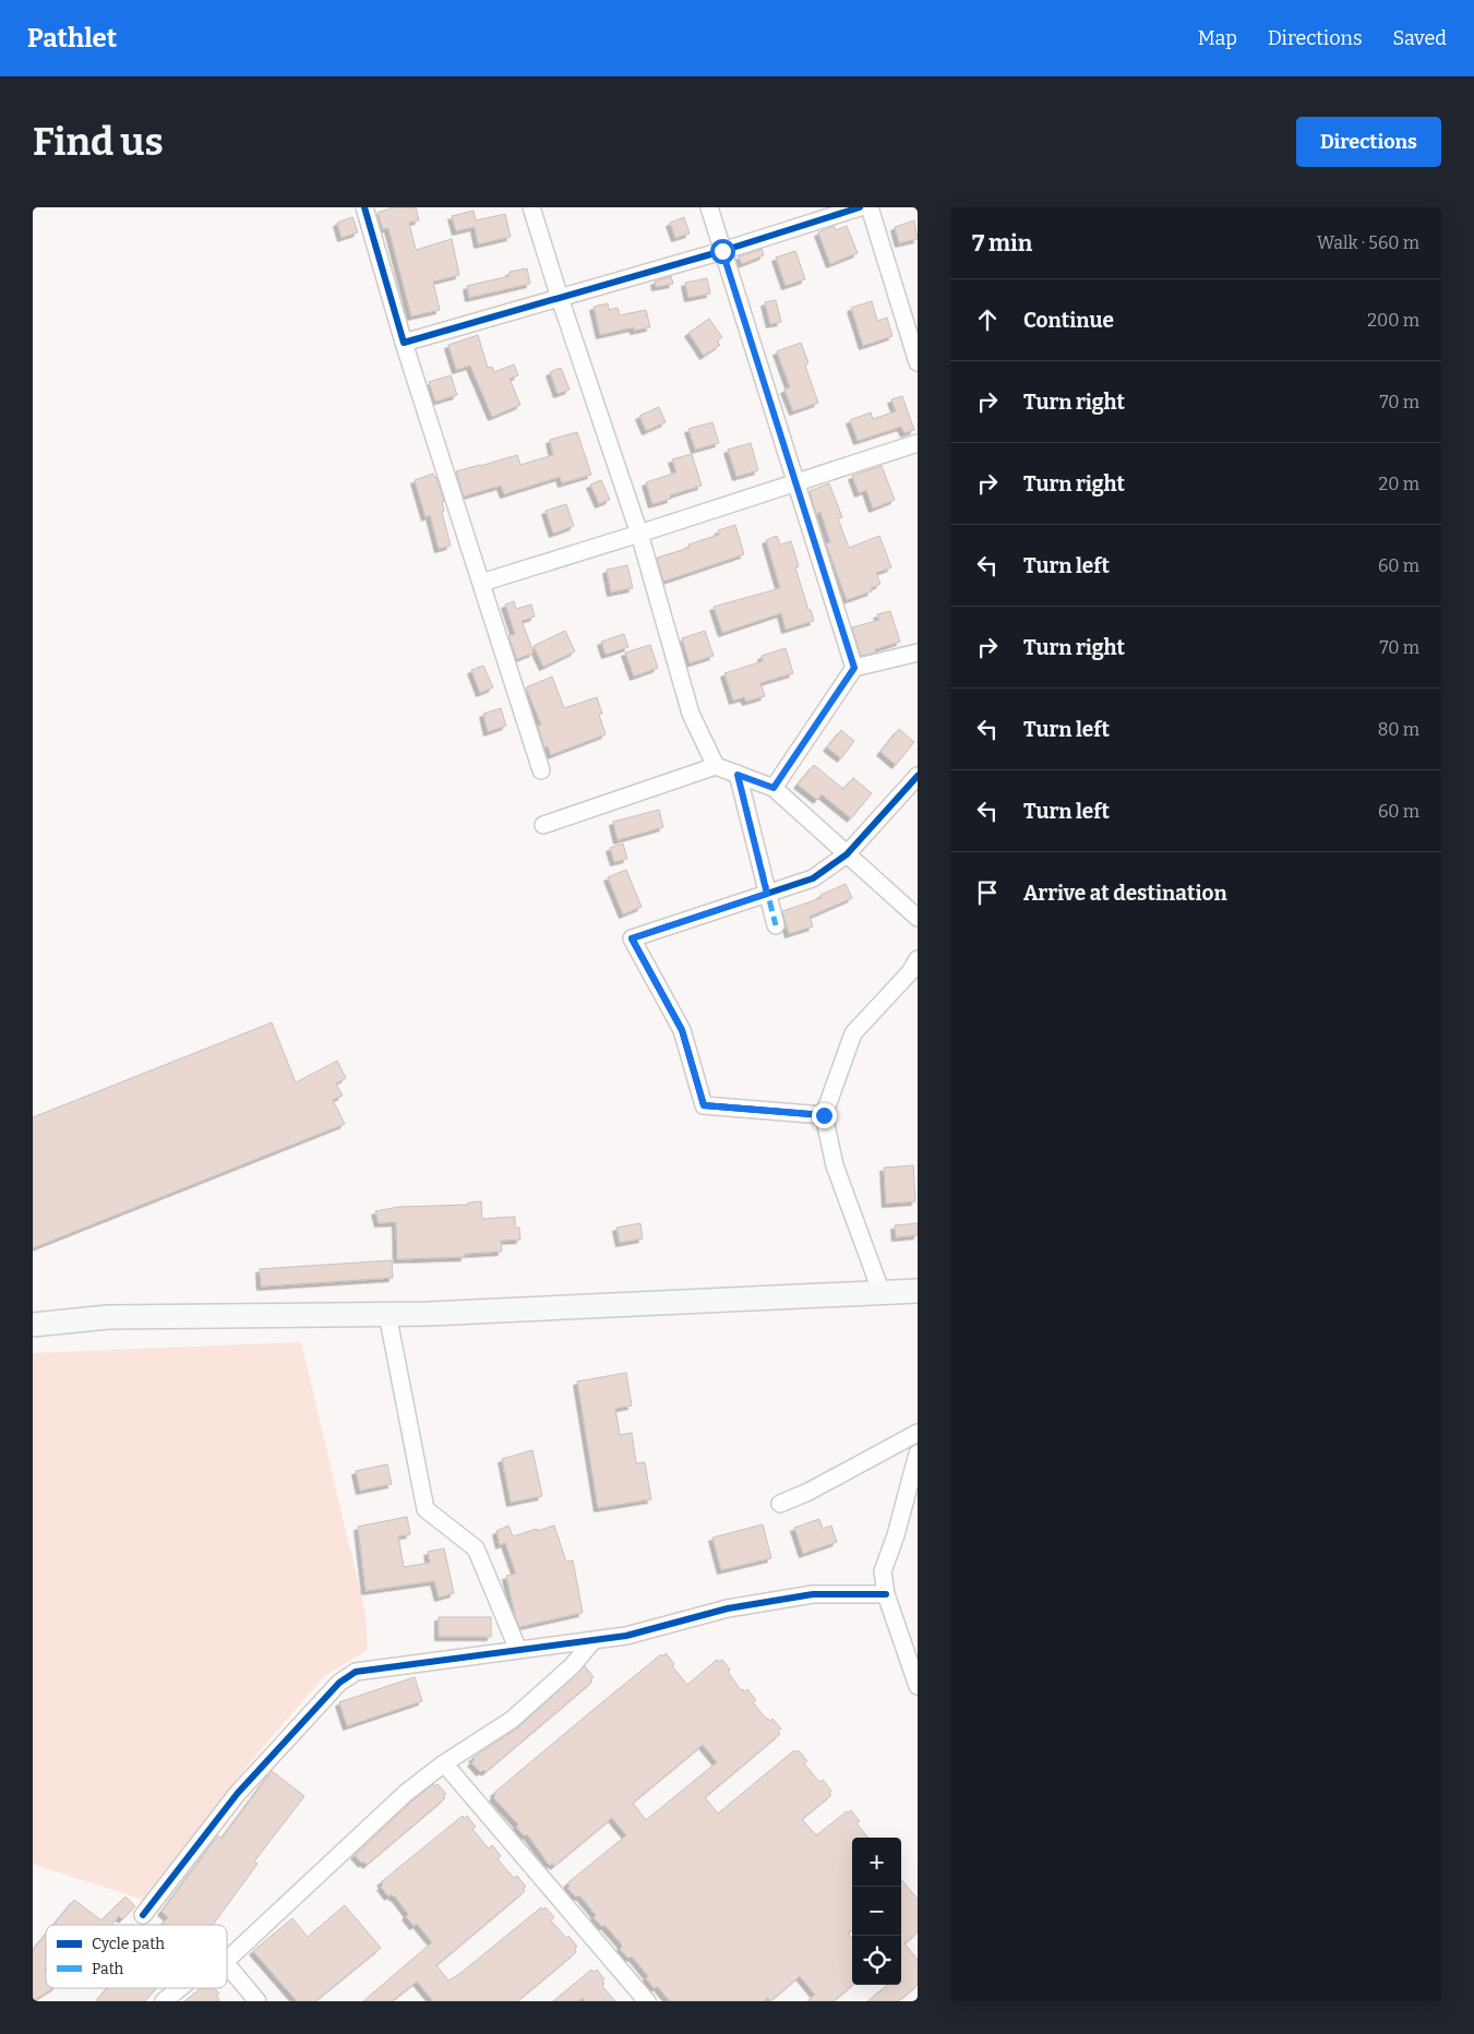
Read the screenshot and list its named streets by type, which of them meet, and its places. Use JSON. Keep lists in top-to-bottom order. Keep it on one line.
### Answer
{"legend":["Cycle path","Path"],"page":{"header":"Pathlet","nav":["Map","Directions","Saved"],"buttons":"Directions","title":"Find us","heading":["7 min","Walk · 560 m"],"list":[["Continue","200 m"],["Turn right","70 m"],["Turn right","20 m"],["Turn left","60 m"],["Turn right","70 m"],["Turn left","80 m"],["Turn left","60 m"],"Arrive at destination"],"map_buttons":["+","−"]}}
